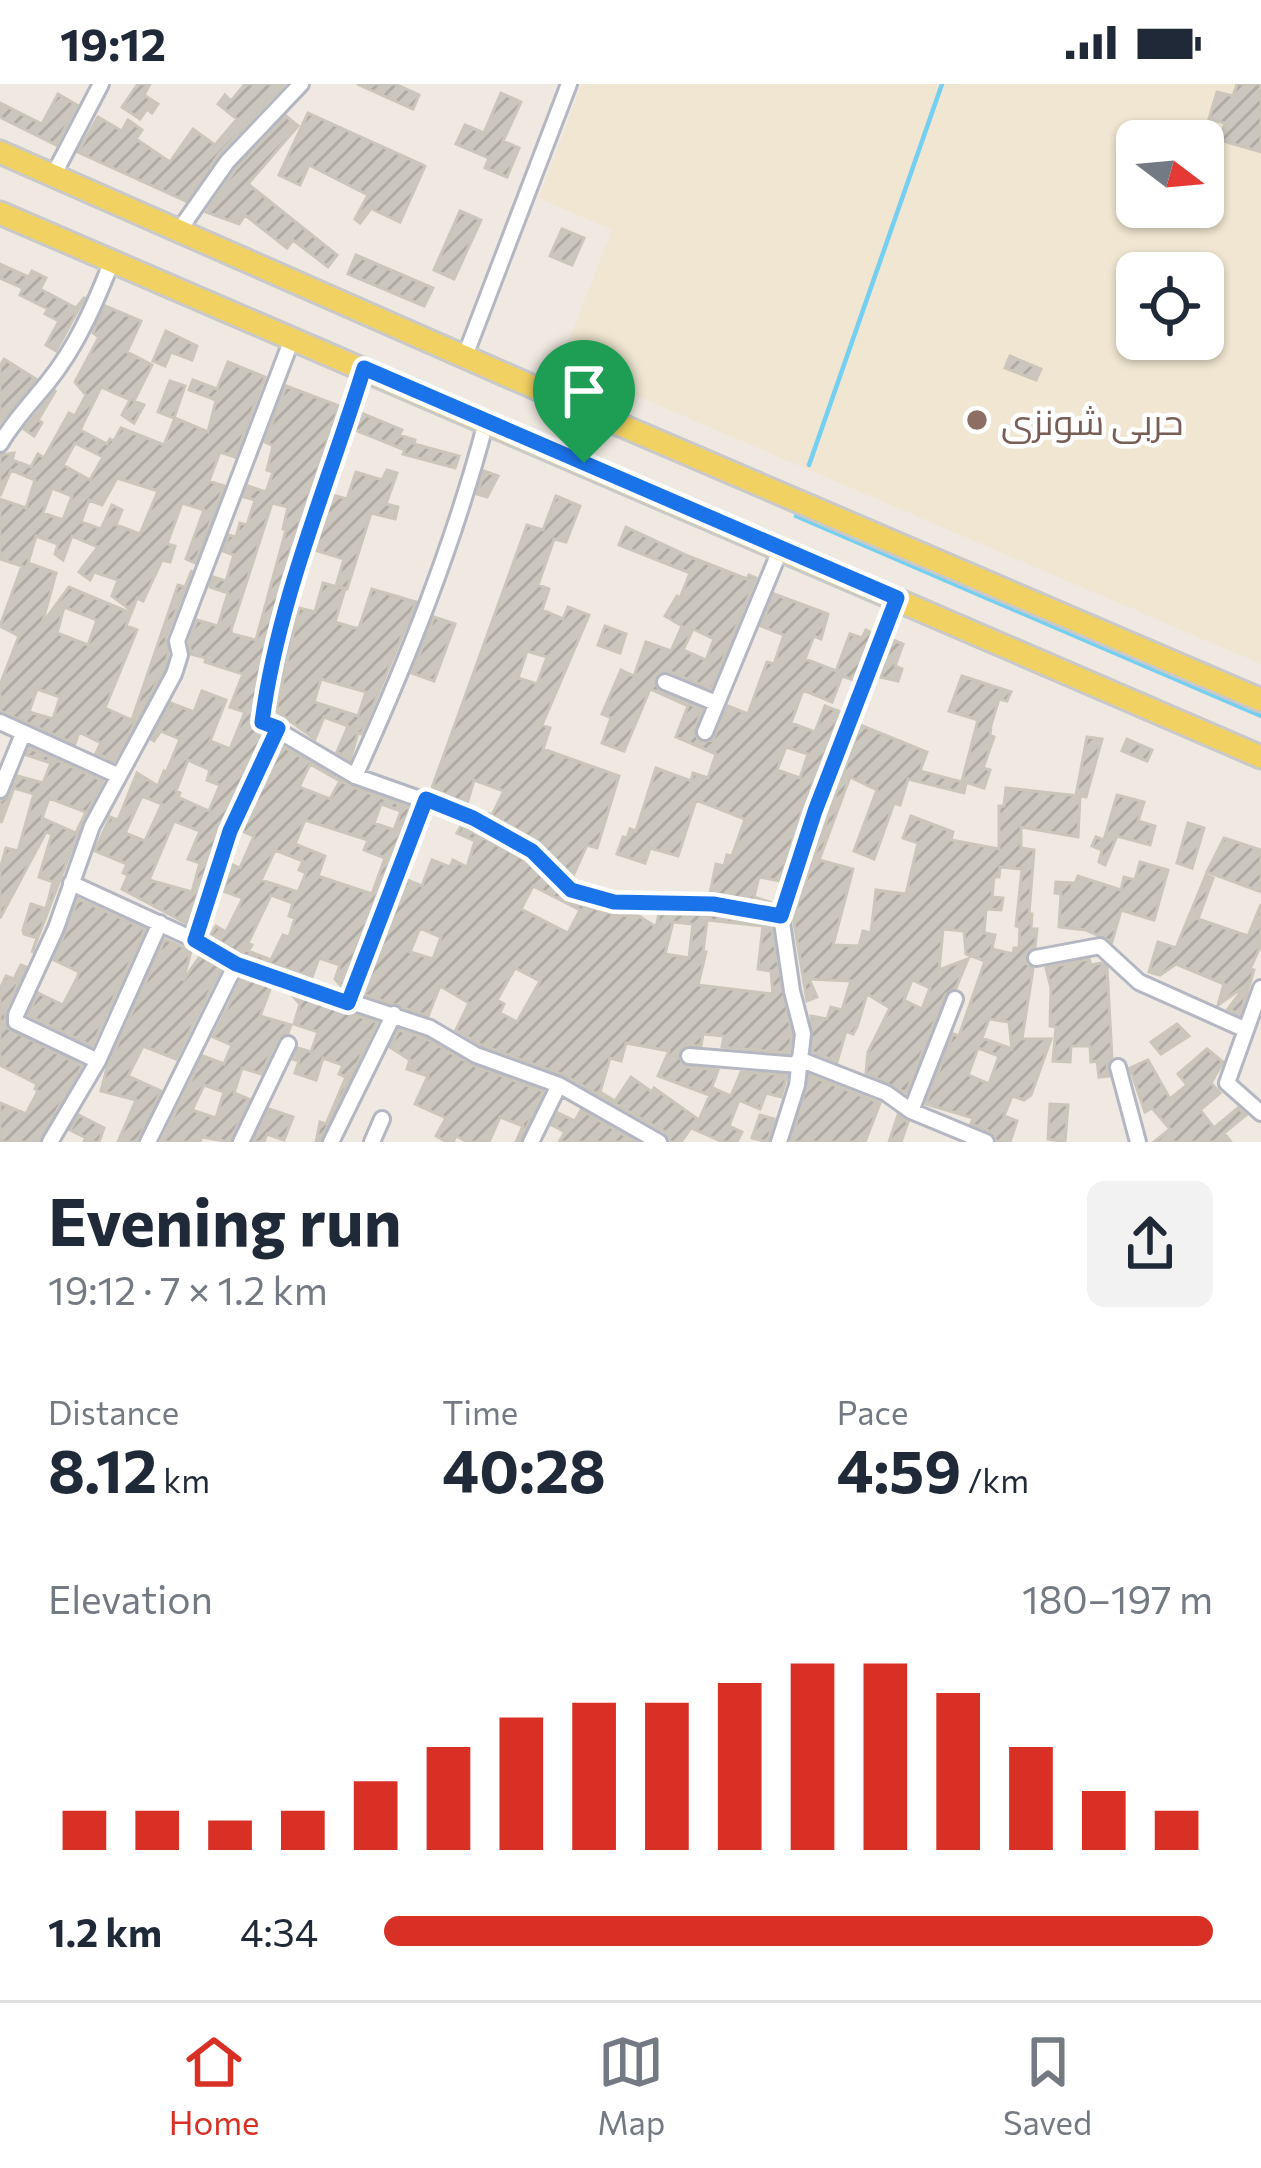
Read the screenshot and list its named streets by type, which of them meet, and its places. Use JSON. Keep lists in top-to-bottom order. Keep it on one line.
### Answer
{"places":["حربی شونزی"],"north":"right","page":{"status":"19:12","heading":["Evening run","19:12 · 7 × 1.2 km"],"stats":[["Distance","8.12 km"],["Time","40:28"],["Pace","4:59 /km"]],"chart":["Elevation","180–197 m"],"list":[{"name":"1.2 km","note":"4:34"}],"tabs":["Home","Map","Saved"]}}
